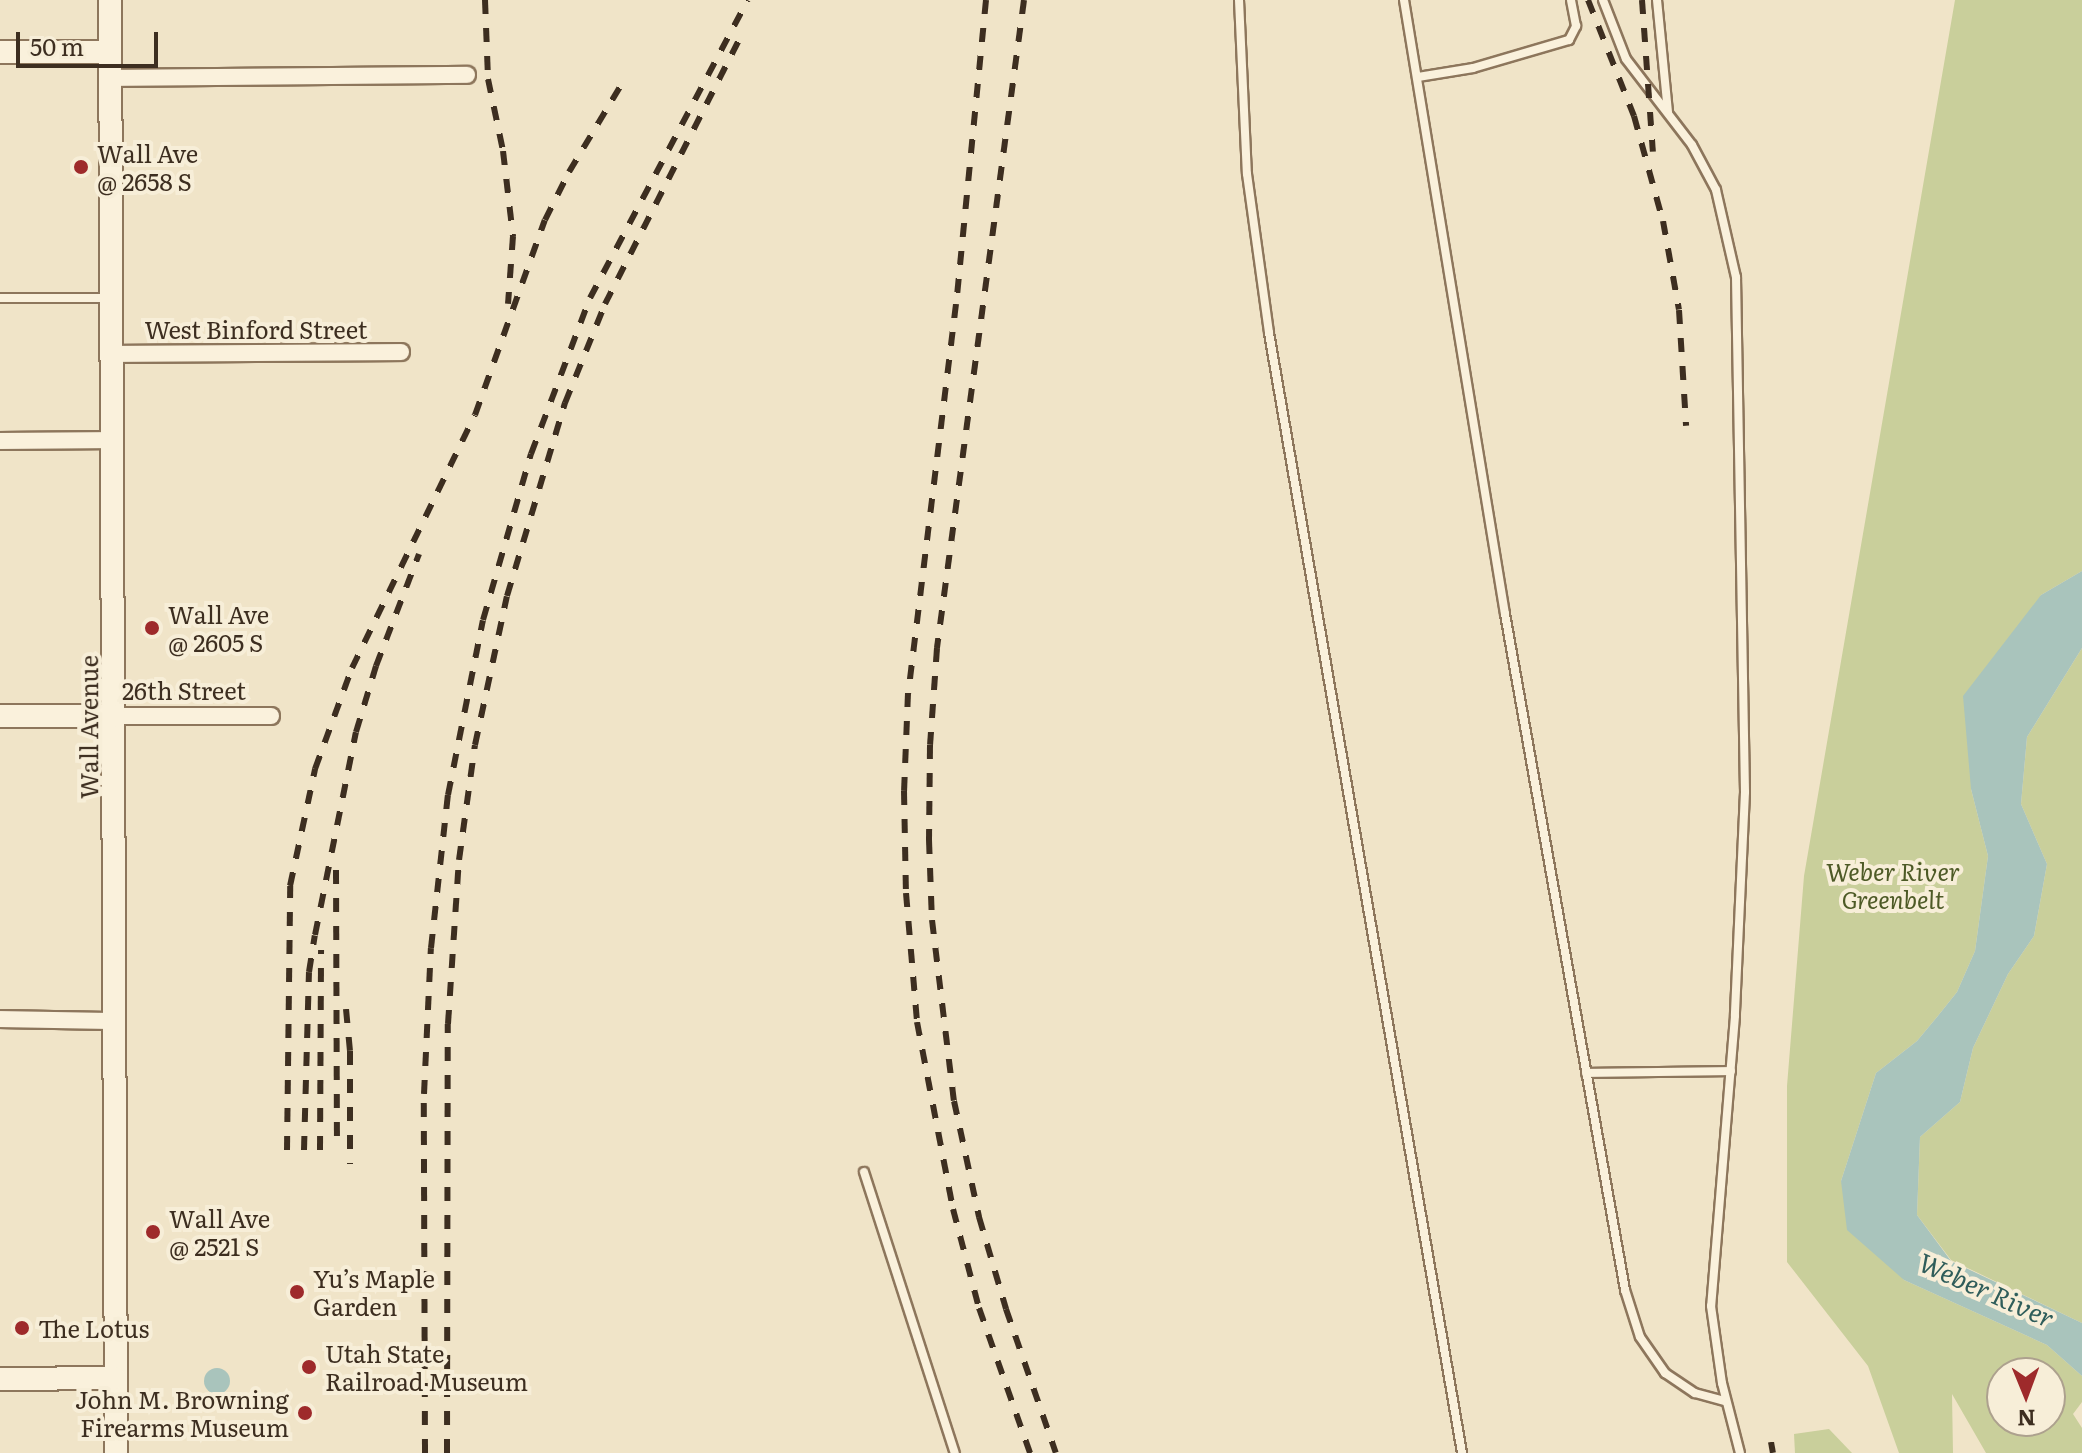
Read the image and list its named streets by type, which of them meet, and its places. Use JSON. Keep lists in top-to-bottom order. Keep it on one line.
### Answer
{"streets":{"main road":["26th Street","Wall Avenue"],"street":["West Binford Street"]},"crossings":[["West Binford Street","Wall Avenue"],["26th Street","Wall Avenue"]],"water":["Weber River"],"parks":["Weber River Greenbelt"],"places":["Wall Ave @ 2658 S","Wall Ave @ 2605 S","Wall Ave @ 2521 S","Yu’s Maple Garden","The Lotus","Utah State Railroad Museum","John M. Browning Firearms Museum"],"scale_bar":"50 m","north":"bottom"}
